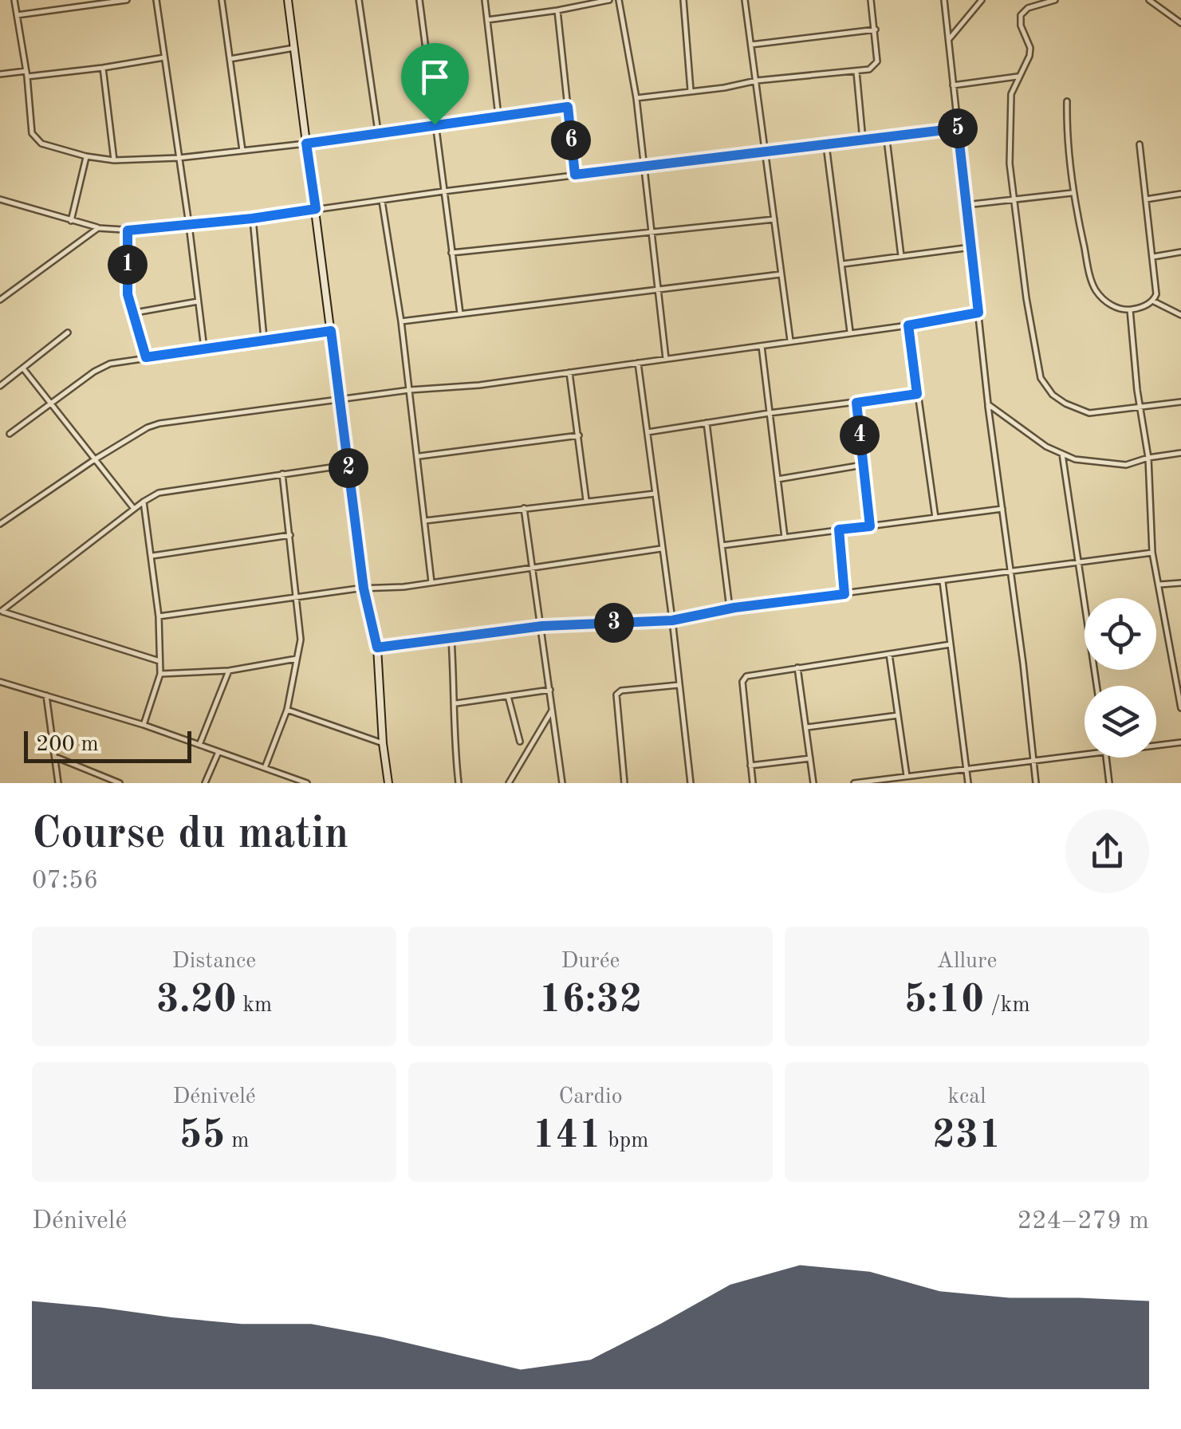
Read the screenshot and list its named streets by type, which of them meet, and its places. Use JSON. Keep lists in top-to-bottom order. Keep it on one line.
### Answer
{"scale_bar":"200 m","page":{"pins":["5","6","1","4","2","3"],"scale":"200 m","heading":["Course du matin","07:56"],"stats":[["Distance","3.20 km"],["Durée","16:32"],["Allure","5:10 /km"],["Dénivelé","55 m"],["Cardio","141 bpm"],["kcal","231"]],"chart":["Dénivelé","224–279 m"]}}
